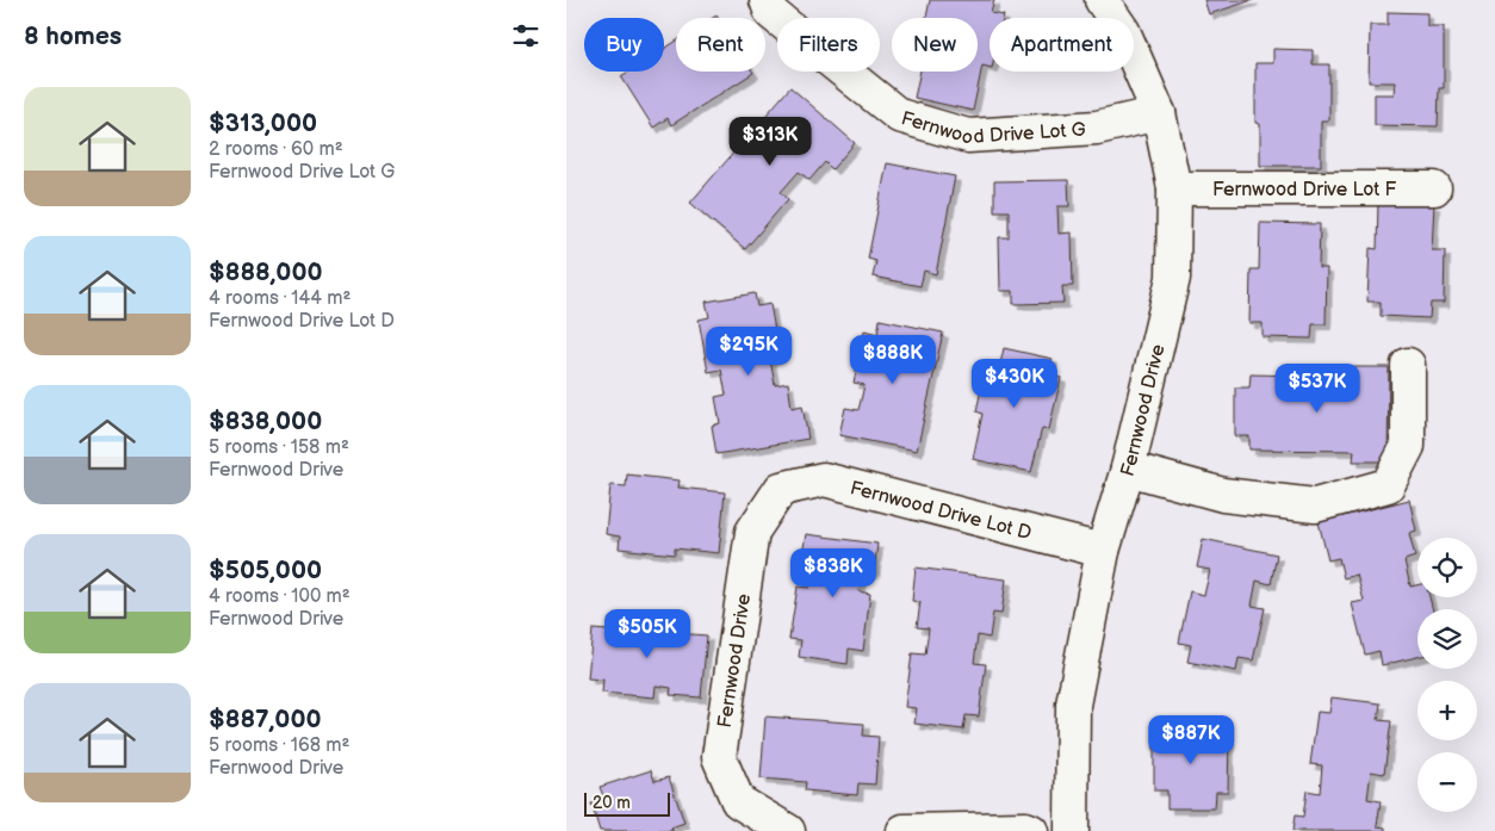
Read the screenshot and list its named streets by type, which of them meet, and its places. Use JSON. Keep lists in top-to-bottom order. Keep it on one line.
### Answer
{"streets":{"street":["Fernwood Drive Lot G","Fernwood Drive Lot F","Fernwood Drive","Fernwood Drive Lot D"]},"crossings":[["Fernwood Drive Lot G","Fernwood Drive"],["Fernwood Drive Lot F","Fernwood Drive"],["Fernwood Drive","Fernwood Drive Lot D"]],"scale_bar":"20 m","page":{"heading":"8 homes","chip":["Buy","Rent","Filters","New","Apartment"],"list":[{"name":"$313,000","note":"2 rooms · 60 m² · Fernwood Drive Lot G"},{"name":"$888,000","note":"4 rooms · 144 m² · Fernwood Drive Lot D"},{"name":"$838,000","note":"5 rooms · 158 m² · Fernwood Drive"},{"name":"$505,000","note":"4 rooms · 100 m² · Fernwood Drive"},{"name":"$887,000","note":"5 rooms · 168 m² · Fernwood Drive"}],"price":["$313K","$295K","$888K","$430K","$537K","$838K","$505K","$887K"],"map_buttons":["+","−"],"scale":"20 m"}}
